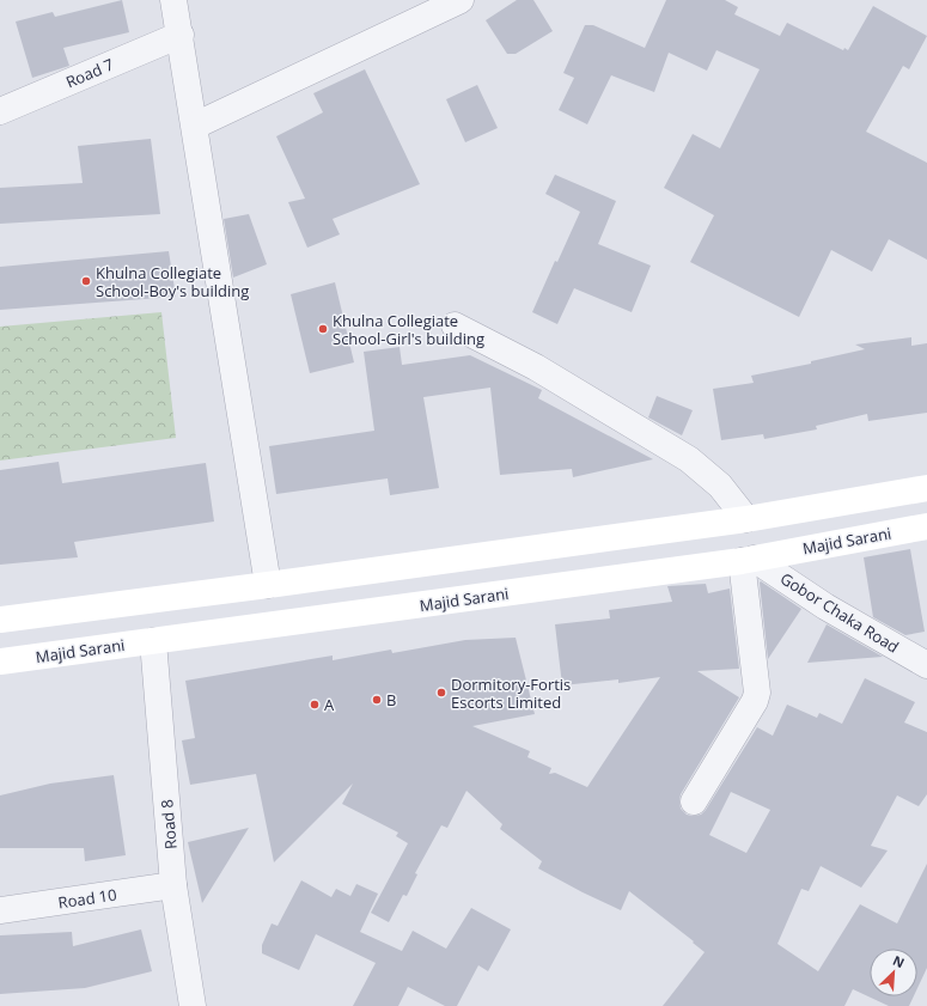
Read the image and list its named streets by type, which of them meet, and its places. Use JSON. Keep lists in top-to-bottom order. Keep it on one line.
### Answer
{"streets":{"main road":["Majid Sarani"],"street":["Road 7","Gobor Chaka Road","Road 8","Road 10"]},"crossings":[["Majid Sarani","Gobor Chaka Road"],["Majid Sarani","Road 8"],["Road 8","Road 10"]],"places":["Khulna Collegiate School-Boy's building","Khulna Collegiate School-Girl's building","Dormitory-Fortis Escorts Limited","B","A"],"north":"top right"}
